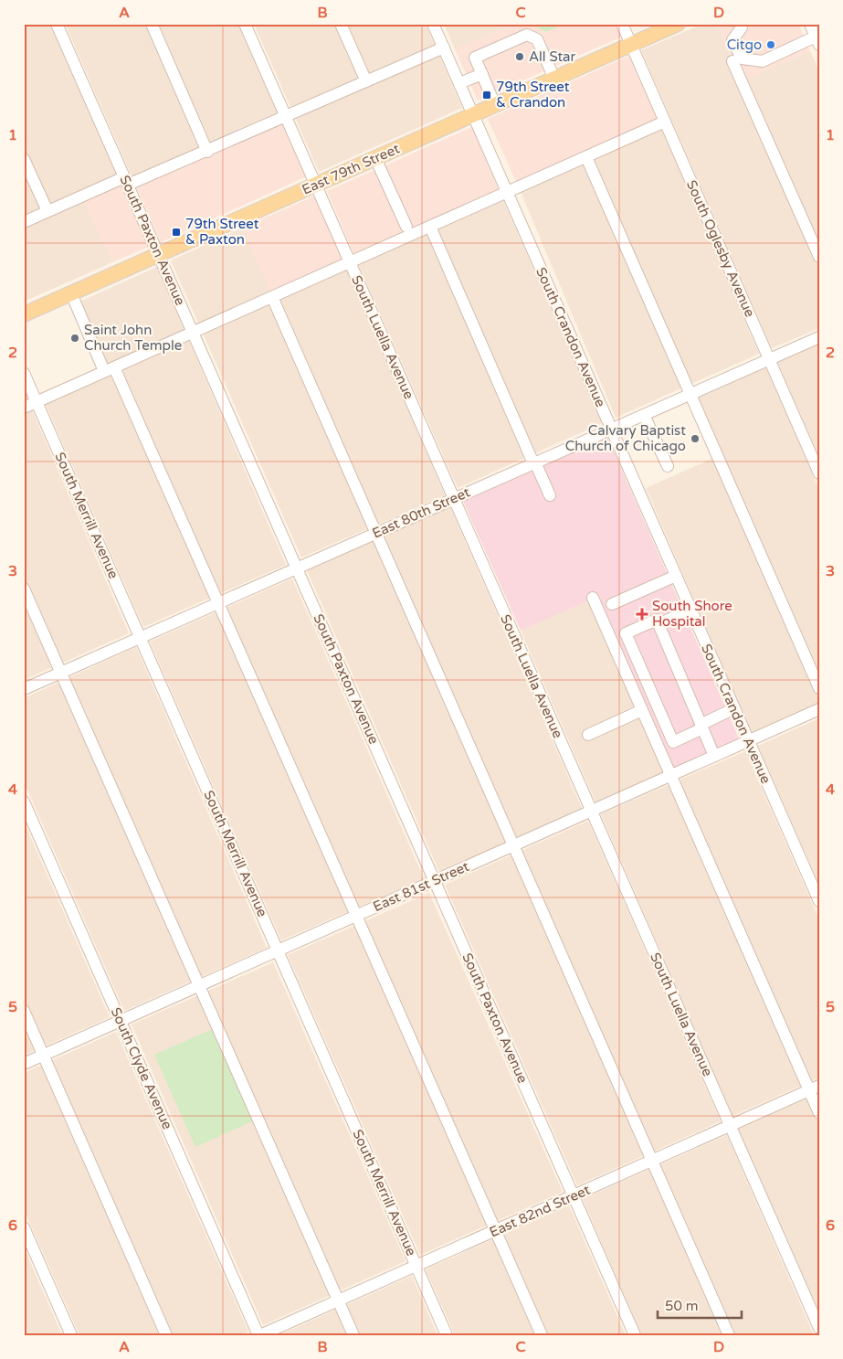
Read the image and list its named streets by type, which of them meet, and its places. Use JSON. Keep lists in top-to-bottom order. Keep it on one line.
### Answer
{"streets":{"main road":["East 79th Street"],"street":["South Paxton Avenue","South Oglesby Avenue","South Luella Avenue","South Crandon Avenue","East 80th Street","South Merrill Avenue","East 81st Street","South Clyde Avenue","East 82nd Street"]},"crossings":[["East 79th Street","South Paxton Avenue"],["East 79th Street","South Oglesby Avenue"],["East 79th Street","South Luella Avenue"],["East 79th Street","South Crandon Avenue"],["South Paxton Avenue","East 80th Street"],["South Paxton Avenue","East 81st Street"],["South Paxton Avenue","East 82nd Street"],["South Oglesby Avenue","East 80th Street"],["South Luella Avenue","East 80th Street"],["South Luella Avenue","East 81st Street"],["South Luella Avenue","East 82nd Street"],["South Crandon Avenue","East 80th Street"],["South Crandon Avenue","East 81st Street"],["East 80th Street","South Merrill Avenue"],["South Merrill Avenue","East 81st Street"],["South Merrill Avenue","East 82nd Street"],["East 81st Street","South Clyde Avenue"],["South Clyde Avenue","East 82nd Street"]],"places":{"other":["Citgo","All Star","Saint John Church Temple","Calvary Baptist Church of Chicago"],"transit":["79th Street & Crandon","79th Street & Paxton"],"health":["South Shore Hospital"]},"scale_bar":"50 m","grid":{"columns":["A","B","C","D"],"rows":["1","2","3","4","5","6"]}}
